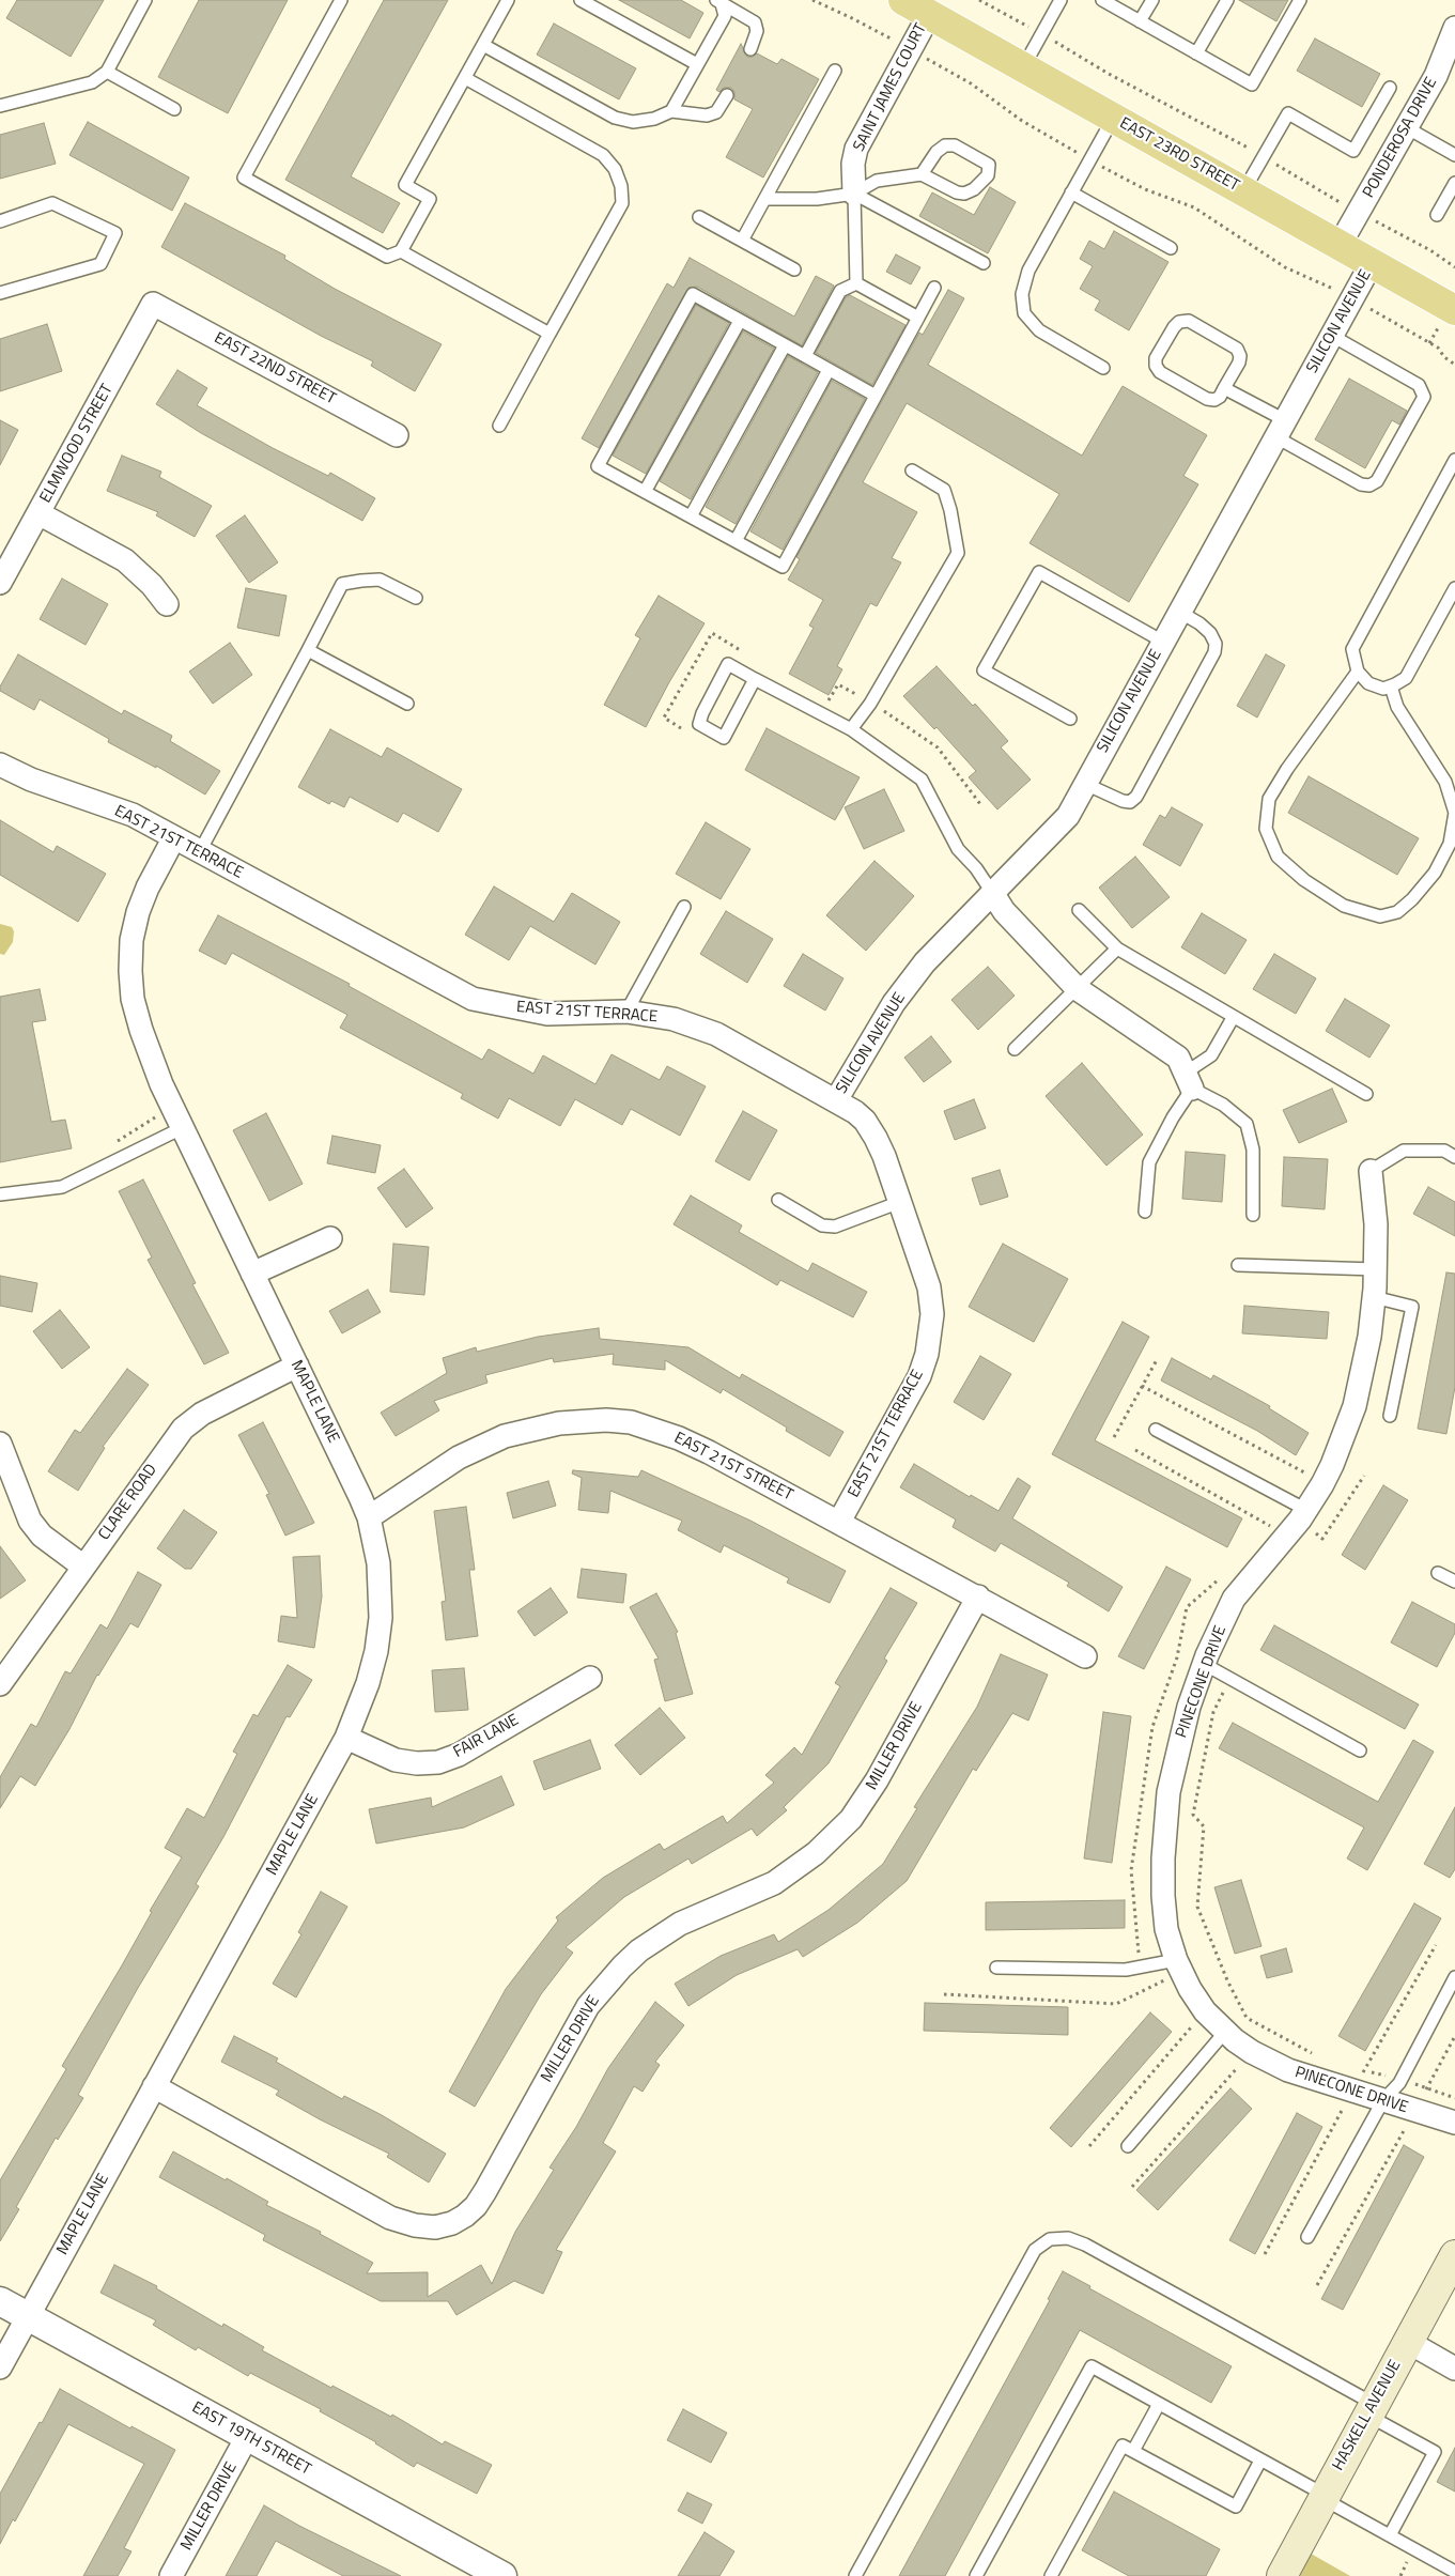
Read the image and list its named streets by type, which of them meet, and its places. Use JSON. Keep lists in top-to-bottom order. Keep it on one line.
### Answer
{"streets":{"main road":["EAST 23RD STREET","HASKELL AVENUE"],"street":["SAINT JAMES COURT","PONDEROSA DRIVE","SILICON AVENUE","EAST 22ND STREET","ELMWOOD STREET","EAST 21ST TERRACE","MAPLE LANE","EAST 21ST STREET","CLARE ROAD","PINECONE DRIVE","FAIR LANE","MILLER DRIVE","EAST 19TH STREET"]},"crossings":[["SAINT JAMES COURT","EAST 23RD STREET"],["PONDEROSA DRIVE","EAST 23RD STREET"],["EAST 23RD STREET","SILICON AVENUE"],["SILICON AVENUE","EAST 21ST TERRACE"],["EAST 22ND STREET","ELMWOOD STREET"],["EAST 21ST TERRACE","MAPLE LANE"],["EAST 21ST TERRACE","EAST 21ST STREET"],["MAPLE LANE","EAST 21ST STREET"],["MAPLE LANE","CLARE ROAD"],["MAPLE LANE","FAIR LANE"],["MAPLE LANE","MILLER DRIVE"],["MAPLE LANE","EAST 19TH STREET"],["EAST 21ST STREET","MILLER DRIVE"],["MILLER DRIVE","EAST 19TH STREET"]]}
